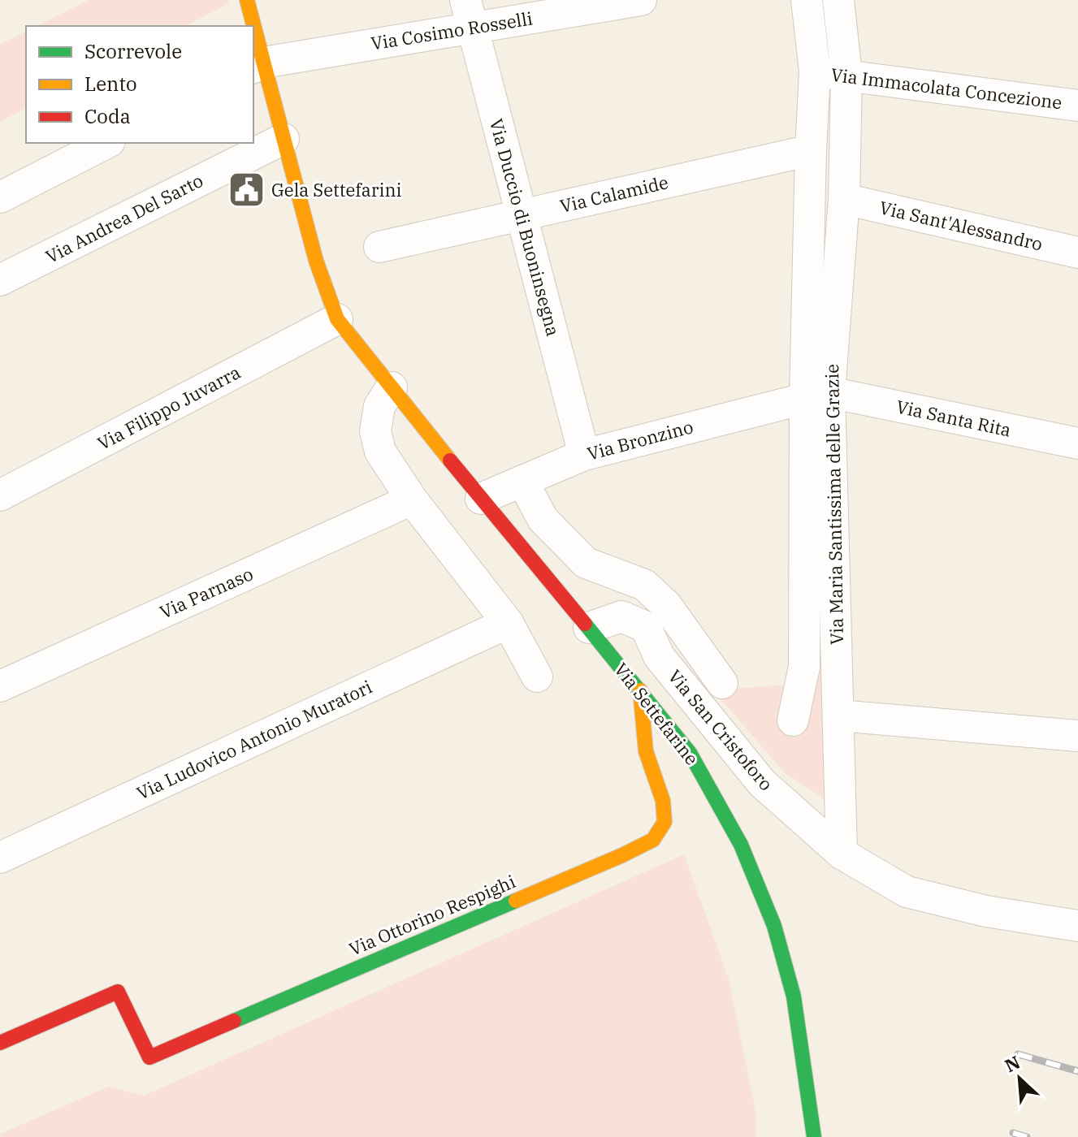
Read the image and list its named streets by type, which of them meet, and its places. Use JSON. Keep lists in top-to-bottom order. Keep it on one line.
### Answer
{"streets":{"street":["Via Cosimo Rosselli","Via Immacolata Concezione","Via Calamide","Via Andrea Del Sarto","Via Sant'Alessandro","Via Duccio di Buoninsegna","Via Filippo Juvarra","Via Santa Rita","Via Bronzino","Via Maria Santissima delle Grazie","Via Parnaso","Via Settefarine","Via San Cristoforo","Via Ludovico Antonio Muratori","Via Ottorino Respighi"]},"crossings":[["Via Cosimo Rosselli","Via Duccio di Buoninsegna"],["Via Cosimo Rosselli","Via Settefarine"],["Via Immacolata Concezione","Via Maria Santissima delle Grazie"],["Via Calamide","Via Duccio di Buoninsegna"],["Via Calamide","Via Maria Santissima delle Grazie"],["Via Andrea Del Sarto","Via Settefarine"],["Via Sant'Alessandro","Via Maria Santissima delle Grazie"],["Via Duccio di Buoninsegna","Via Bronzino"],["Via Filippo Juvarra","Via Settefarine"],["Via Santa Rita","Via Bronzino"],["Via Santa Rita","Via Maria Santissima delle Grazie"],["Via Bronzino","Via Maria Santissima delle Grazie"],["Via Bronzino","Via Settefarine"],["Via Maria Santissima delle Grazie","Via San Cristoforo"],["Via Settefarine","Via San Cristoforo"],["Via Settefarine","Via Ottorino Respighi"]],"places":{"public building":["Gela Settefarini"]},"legend":["Scorrevole","Lento","Coda"],"north":"top left"}
